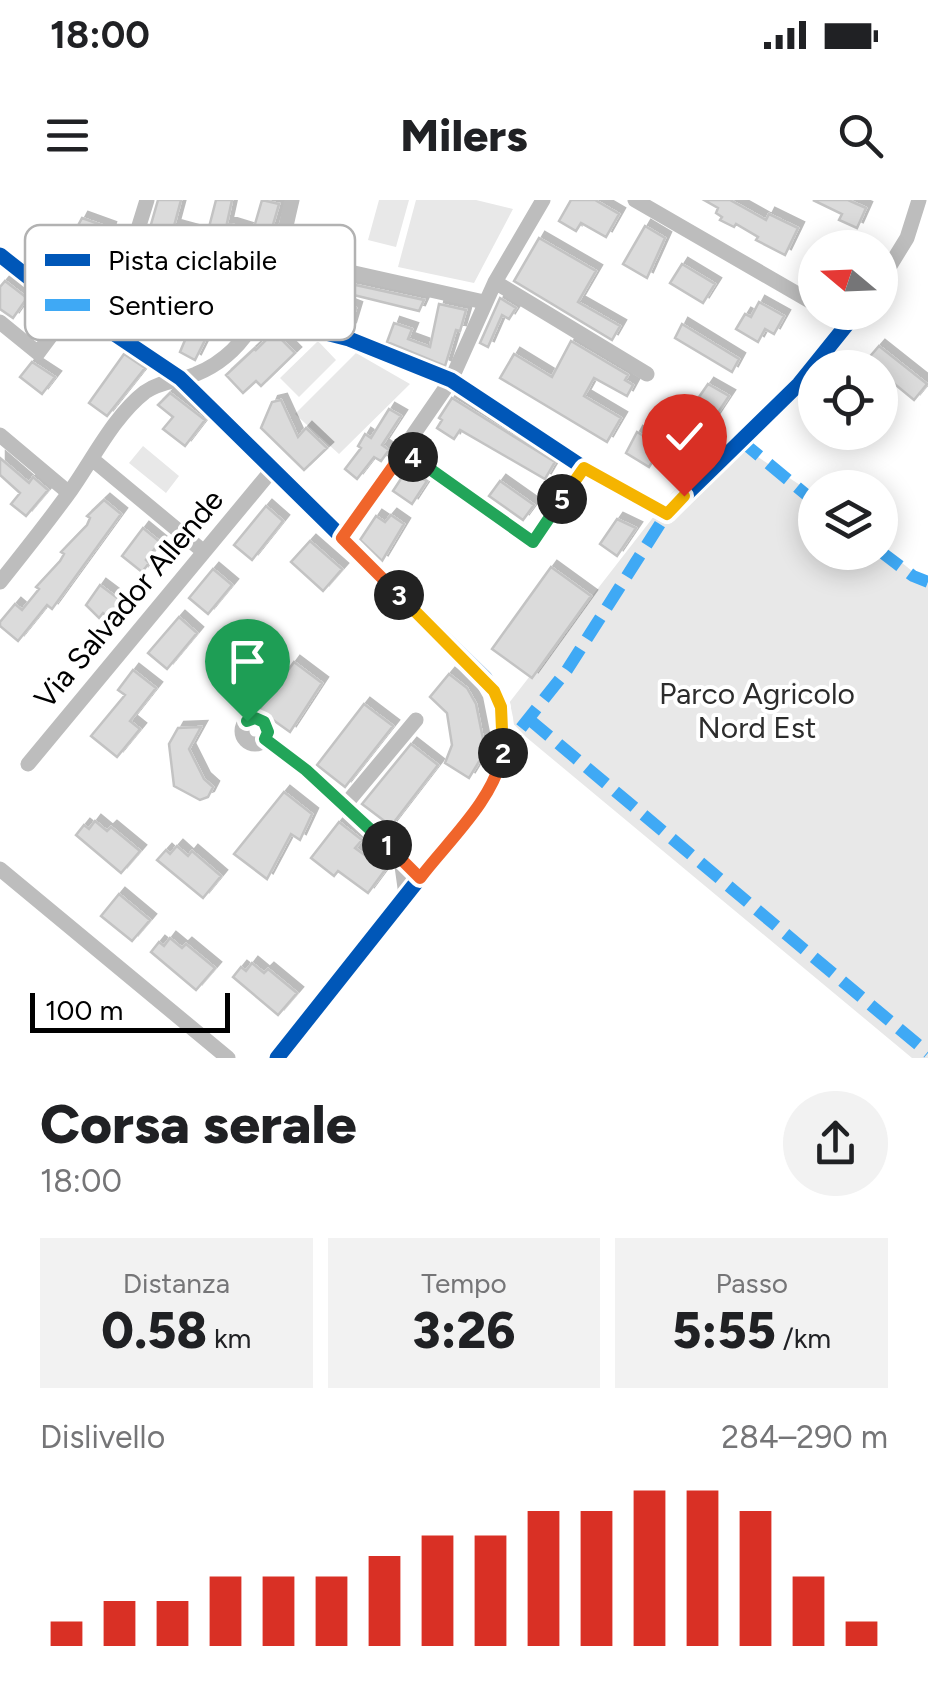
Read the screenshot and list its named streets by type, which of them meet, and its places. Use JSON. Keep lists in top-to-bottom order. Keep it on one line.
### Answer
{"streets":{"street":["Via Salvador Allende"]},"parks":["Parco Agricolo Nord Est"],"legend":["Pista ciclabile","Sentiero"],"scale_bar":"100 m","north":"left","page":{"status":"18:00","header":"Milers","pins":["4","5","3","2","1"],"scale":"100 m","heading":["Corsa serale","18:00"],"stats":[["Distanza","0.58 km"],["Tempo","3:26"],["Passo","5:55 /km"]],"chart":["Dislivello","284–290 m"]}}
